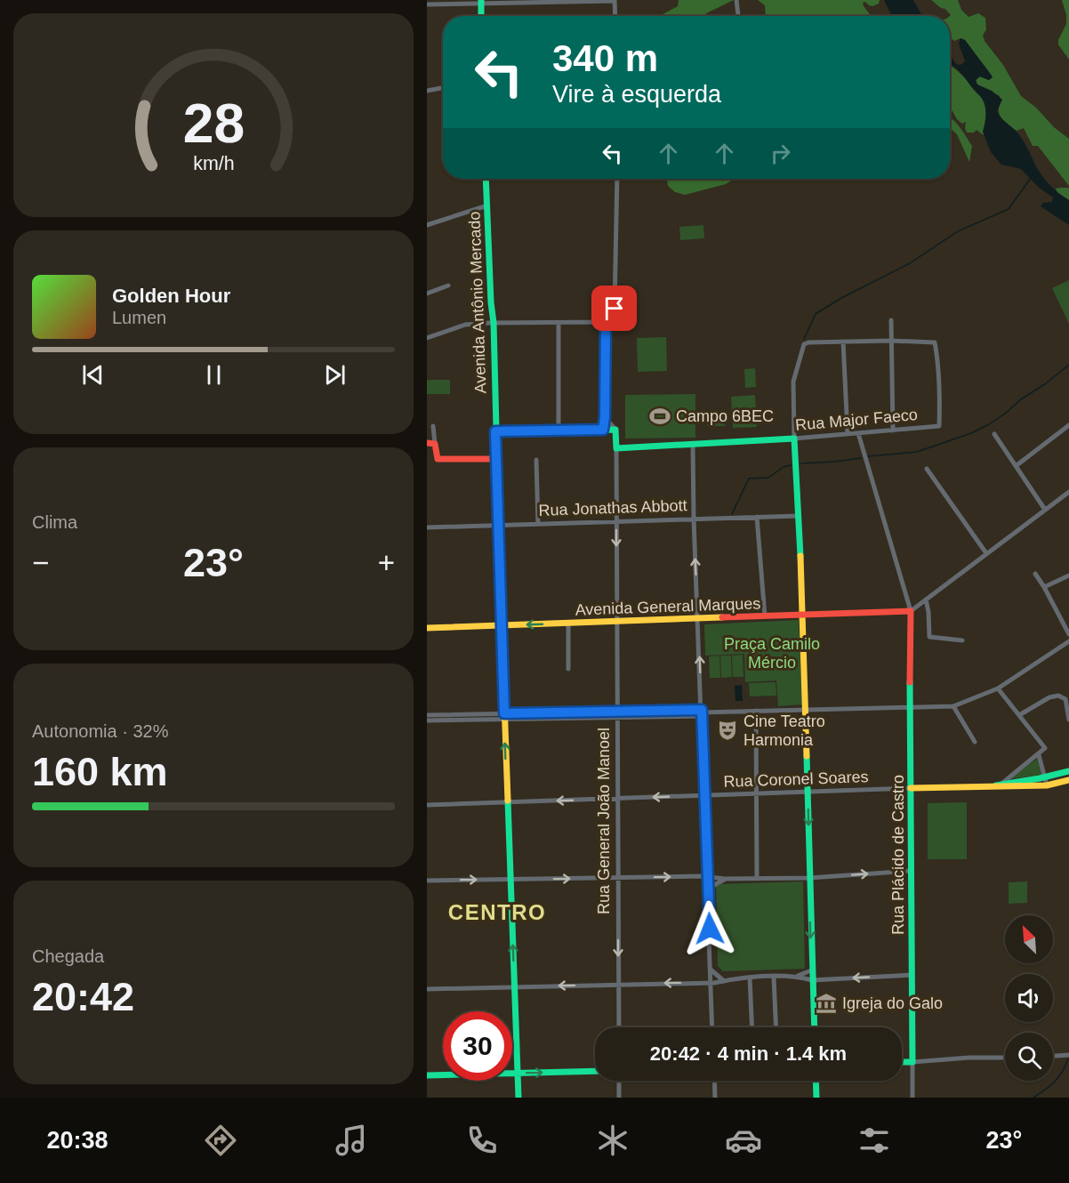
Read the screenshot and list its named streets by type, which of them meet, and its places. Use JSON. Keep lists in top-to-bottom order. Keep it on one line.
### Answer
{"streets":{"main road":["Avenida Antônio Mercado","Rua Major Faeco","Avenida General Marques","Rua General João Manoel","Rua Plácido de Castro"],"street":["Rua Jonathas Abbott","Rua Coronel Soares"]},"crossings":[["Avenida Antônio Mercado","Rua Jonathas Abbott"],["Avenida Antônio Mercado","Avenida General Marques"],["Avenida Antônio Mercado","Rua Coronel Soares"],["Rua Major Faeco","Rua General João Manoel"],["Rua Jonathas Abbott","Rua General João Manoel"],["Avenida General Marques","Rua General João Manoel"],["Avenida General Marques","Rua Plácido de Castro"],["Rua Coronel Soares","Rua General João Manoel"],["Rua Coronel Soares","Rua Plácido de Castro"]],"one_way":["Rua Coronel Soares"],"districts":["CENTRO"],"parks":["Praça Camilo Mércio"],"places":{"sports":["Campo 6BEC"],"theatre":["Cine Teatro Harmonia"],"museum":["Igreja do Galo"]},"north":"top left","page":{"turn":["340 m","Vire à esquerda"],"song":["Golden Hour","Lumen"],"tile":["Clima",["Autonomia · 32%","160 km"],["Chegada","20:42"]],"heat":["−","23°","+"],"limit":"30","trip":"20:42 · 4 min · 1.4 km","tabs":["20:38","23°"],"gauge":["28","km/h"]}}
